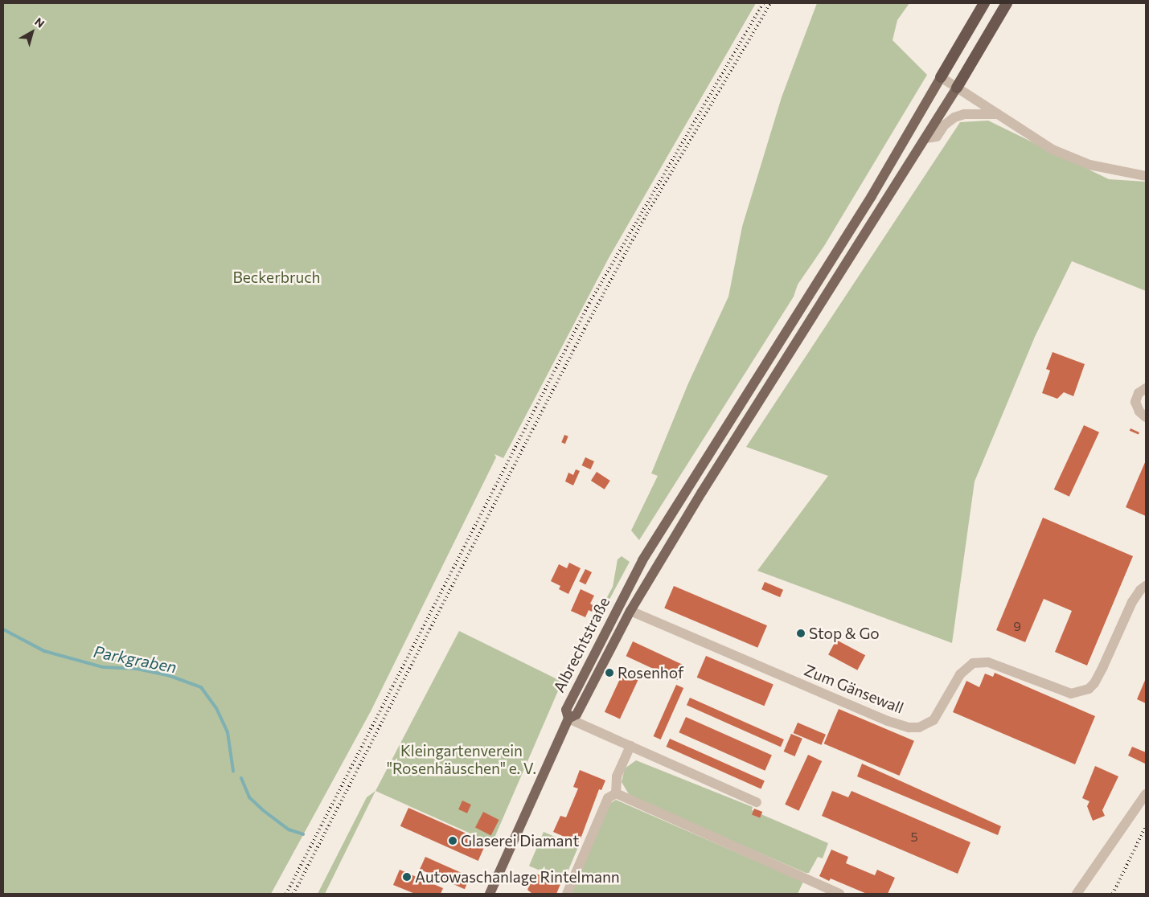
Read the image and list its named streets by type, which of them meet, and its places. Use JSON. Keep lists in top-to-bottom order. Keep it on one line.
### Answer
{"streets":{"main road":["Albrechtstraße"],"street":["Zum Gänsewall"]},"crossings":[["Albrechtstraße","Zum Gänsewall"]],"water":["Parkgraben"],"parks":["Beckerbruch","Kleingartenverein \"Rosenhäuschen\" e. V."],"places":["Stop & Go","Rosenhof","Glaserei Diamant","Autowaschanlage Rintelmann"],"house_numbers":["9","5"],"north":"top right"}
